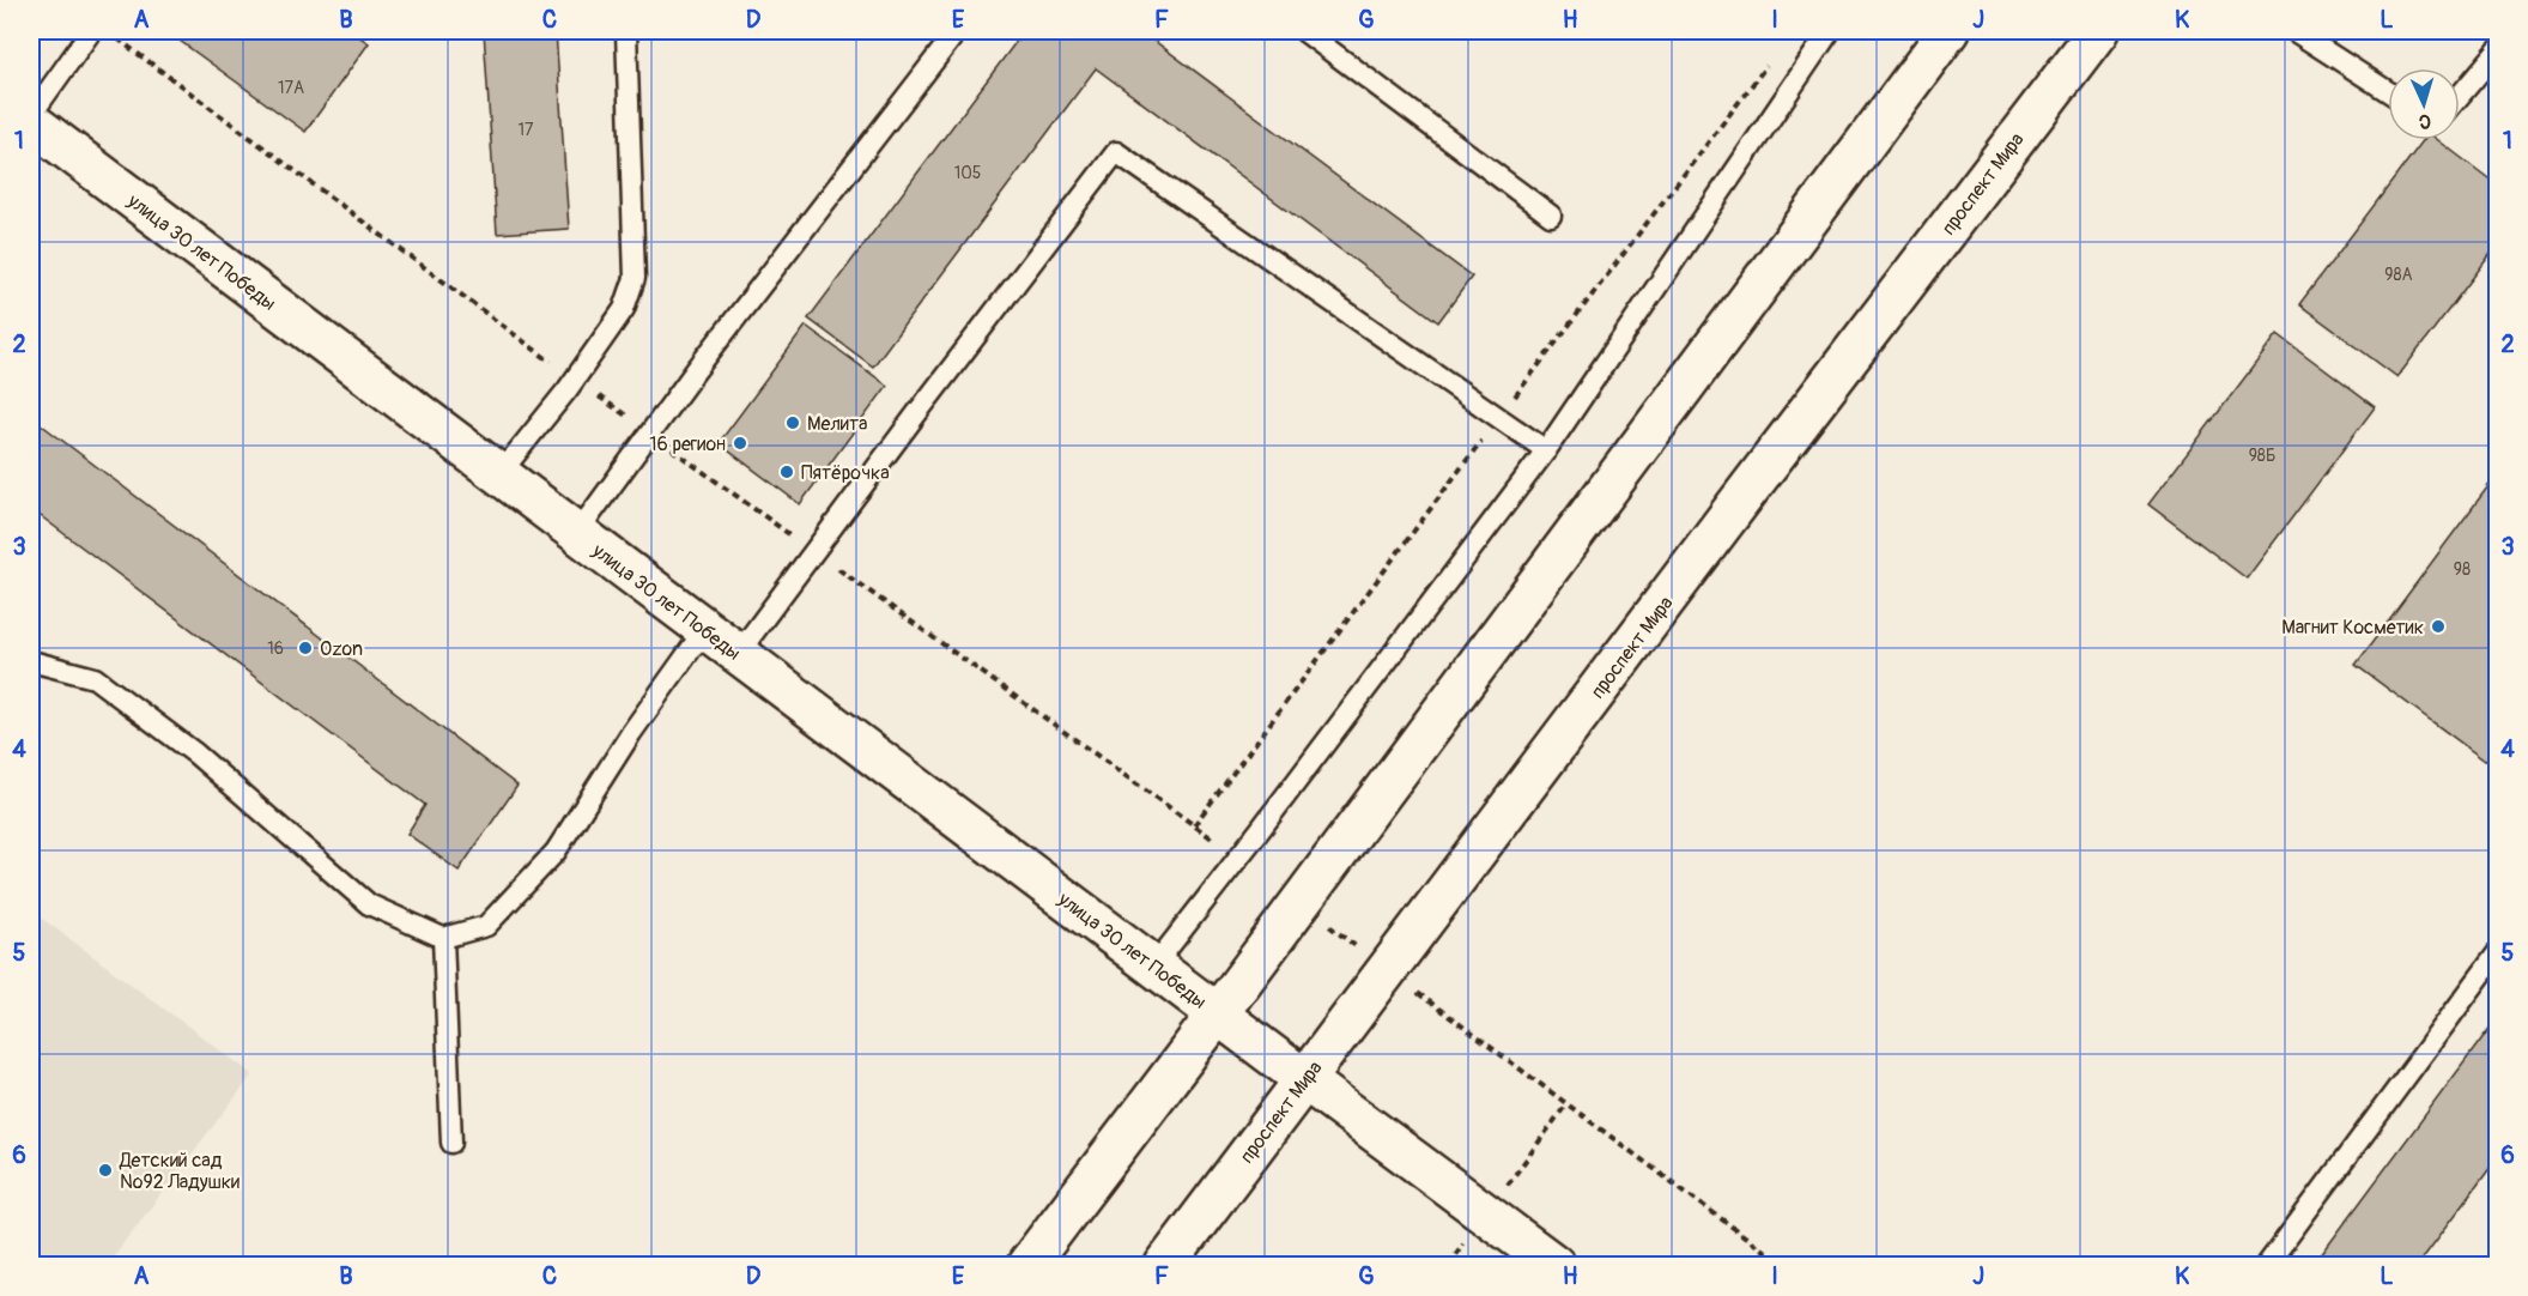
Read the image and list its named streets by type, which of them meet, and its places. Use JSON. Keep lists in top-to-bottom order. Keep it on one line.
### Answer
{"streets":{"street":["проспект Мира","улица 30 лет Победы"]},"crossings":[["проспект Мира","улица 30 лет Победы"]],"places":["Мелита","16 регион","Пятёрочка","Магнит Косметик","Ozon","Детский сад №92 Ладушки"],"house_numbers":["17А","17","105","98А","98Б","98","16"],"north":"bottom","grid":{"columns":["A","B","C","D","E","F","G","H","I","J","K","L"],"rows":["1","2","3","4","5","6"]}}
